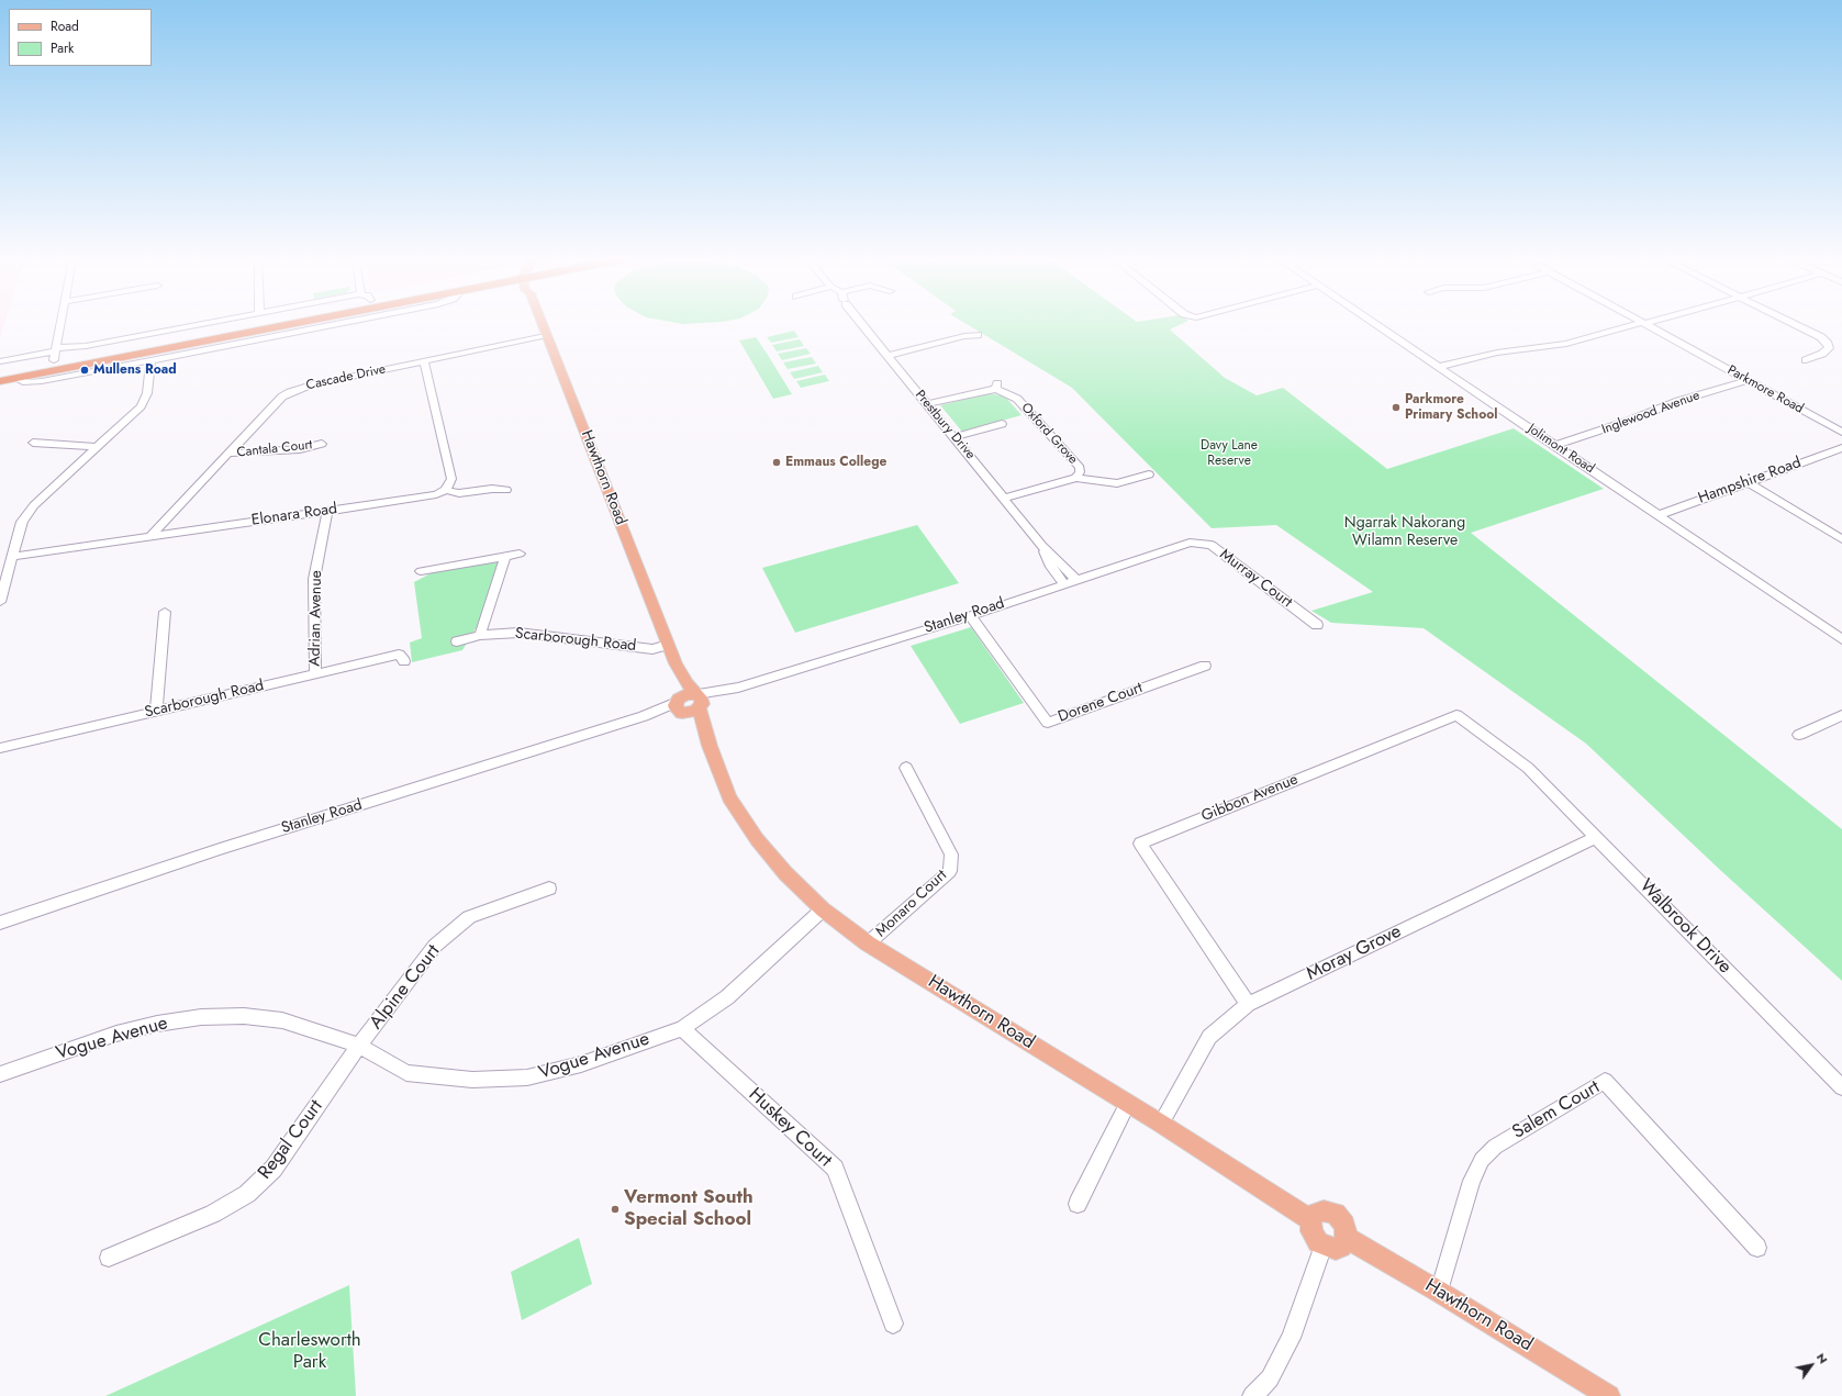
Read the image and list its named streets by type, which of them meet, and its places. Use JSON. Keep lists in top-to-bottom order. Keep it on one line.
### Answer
{"streets":{"main road":["Hawthorn Road"],"street":["Cascade Drive","Parkmore Road","Inglewood Avenue","Prestbury Drive","Oxford Grove","Cantala Court","Jolimont Road","Hampshire Road","Elonara Road","Murray Court","Stanley Road","Adrian Avenue","Scarborough Road","Dorene Court","Gibbon Avenue","Monaro Court","Walbrook Drive","Moray Grove","Alpine Court","Vogue Avenue","Salem Court","Huskey Court","Regal Court"]},"crossings":[["Cascade Drive","Cantala Court"],["Cascade Drive","Hawthorn Road"],["Cascade Drive","Elonara Road"],["Parkmore Road","Inglewood Avenue"],["Inglewood Avenue","Jolimont Road"],["Prestbury Drive","Oxford Grove"],["Prestbury Drive","Stanley Road"],["Jolimont Road","Hampshire Road"],["Hawthorn Road","Stanley Road"],["Hawthorn Road","Scarborough Road"],["Hawthorn Road","Monaro Court"],["Hawthorn Road","Moray Grove"],["Hawthorn Road","Vogue Avenue"],["Hawthorn Road","Salem Court"],["Elonara Road","Adrian Avenue"],["Murray Court","Stanley Road"],["Stanley Road","Dorene Court"],["Adrian Avenue","Scarborough Road"],["Gibbon Avenue","Walbrook Drive"],["Gibbon Avenue","Moray Grove"],["Walbrook Drive","Moray Grove"],["Alpine Court","Vogue Avenue"],["Alpine Court","Regal Court"],["Vogue Avenue","Huskey Court"],["Vogue Avenue","Regal Court"]],"parks":["Davy Lane Reserve","Ngarrak Nakorang Wilamn Reserve","Charlesworth Park"],"places":["Mullens Road","Parkmore Primary School","Emmaus College","Vermont South Special School"],"legend":["Road","Park"],"north":"top right"}
